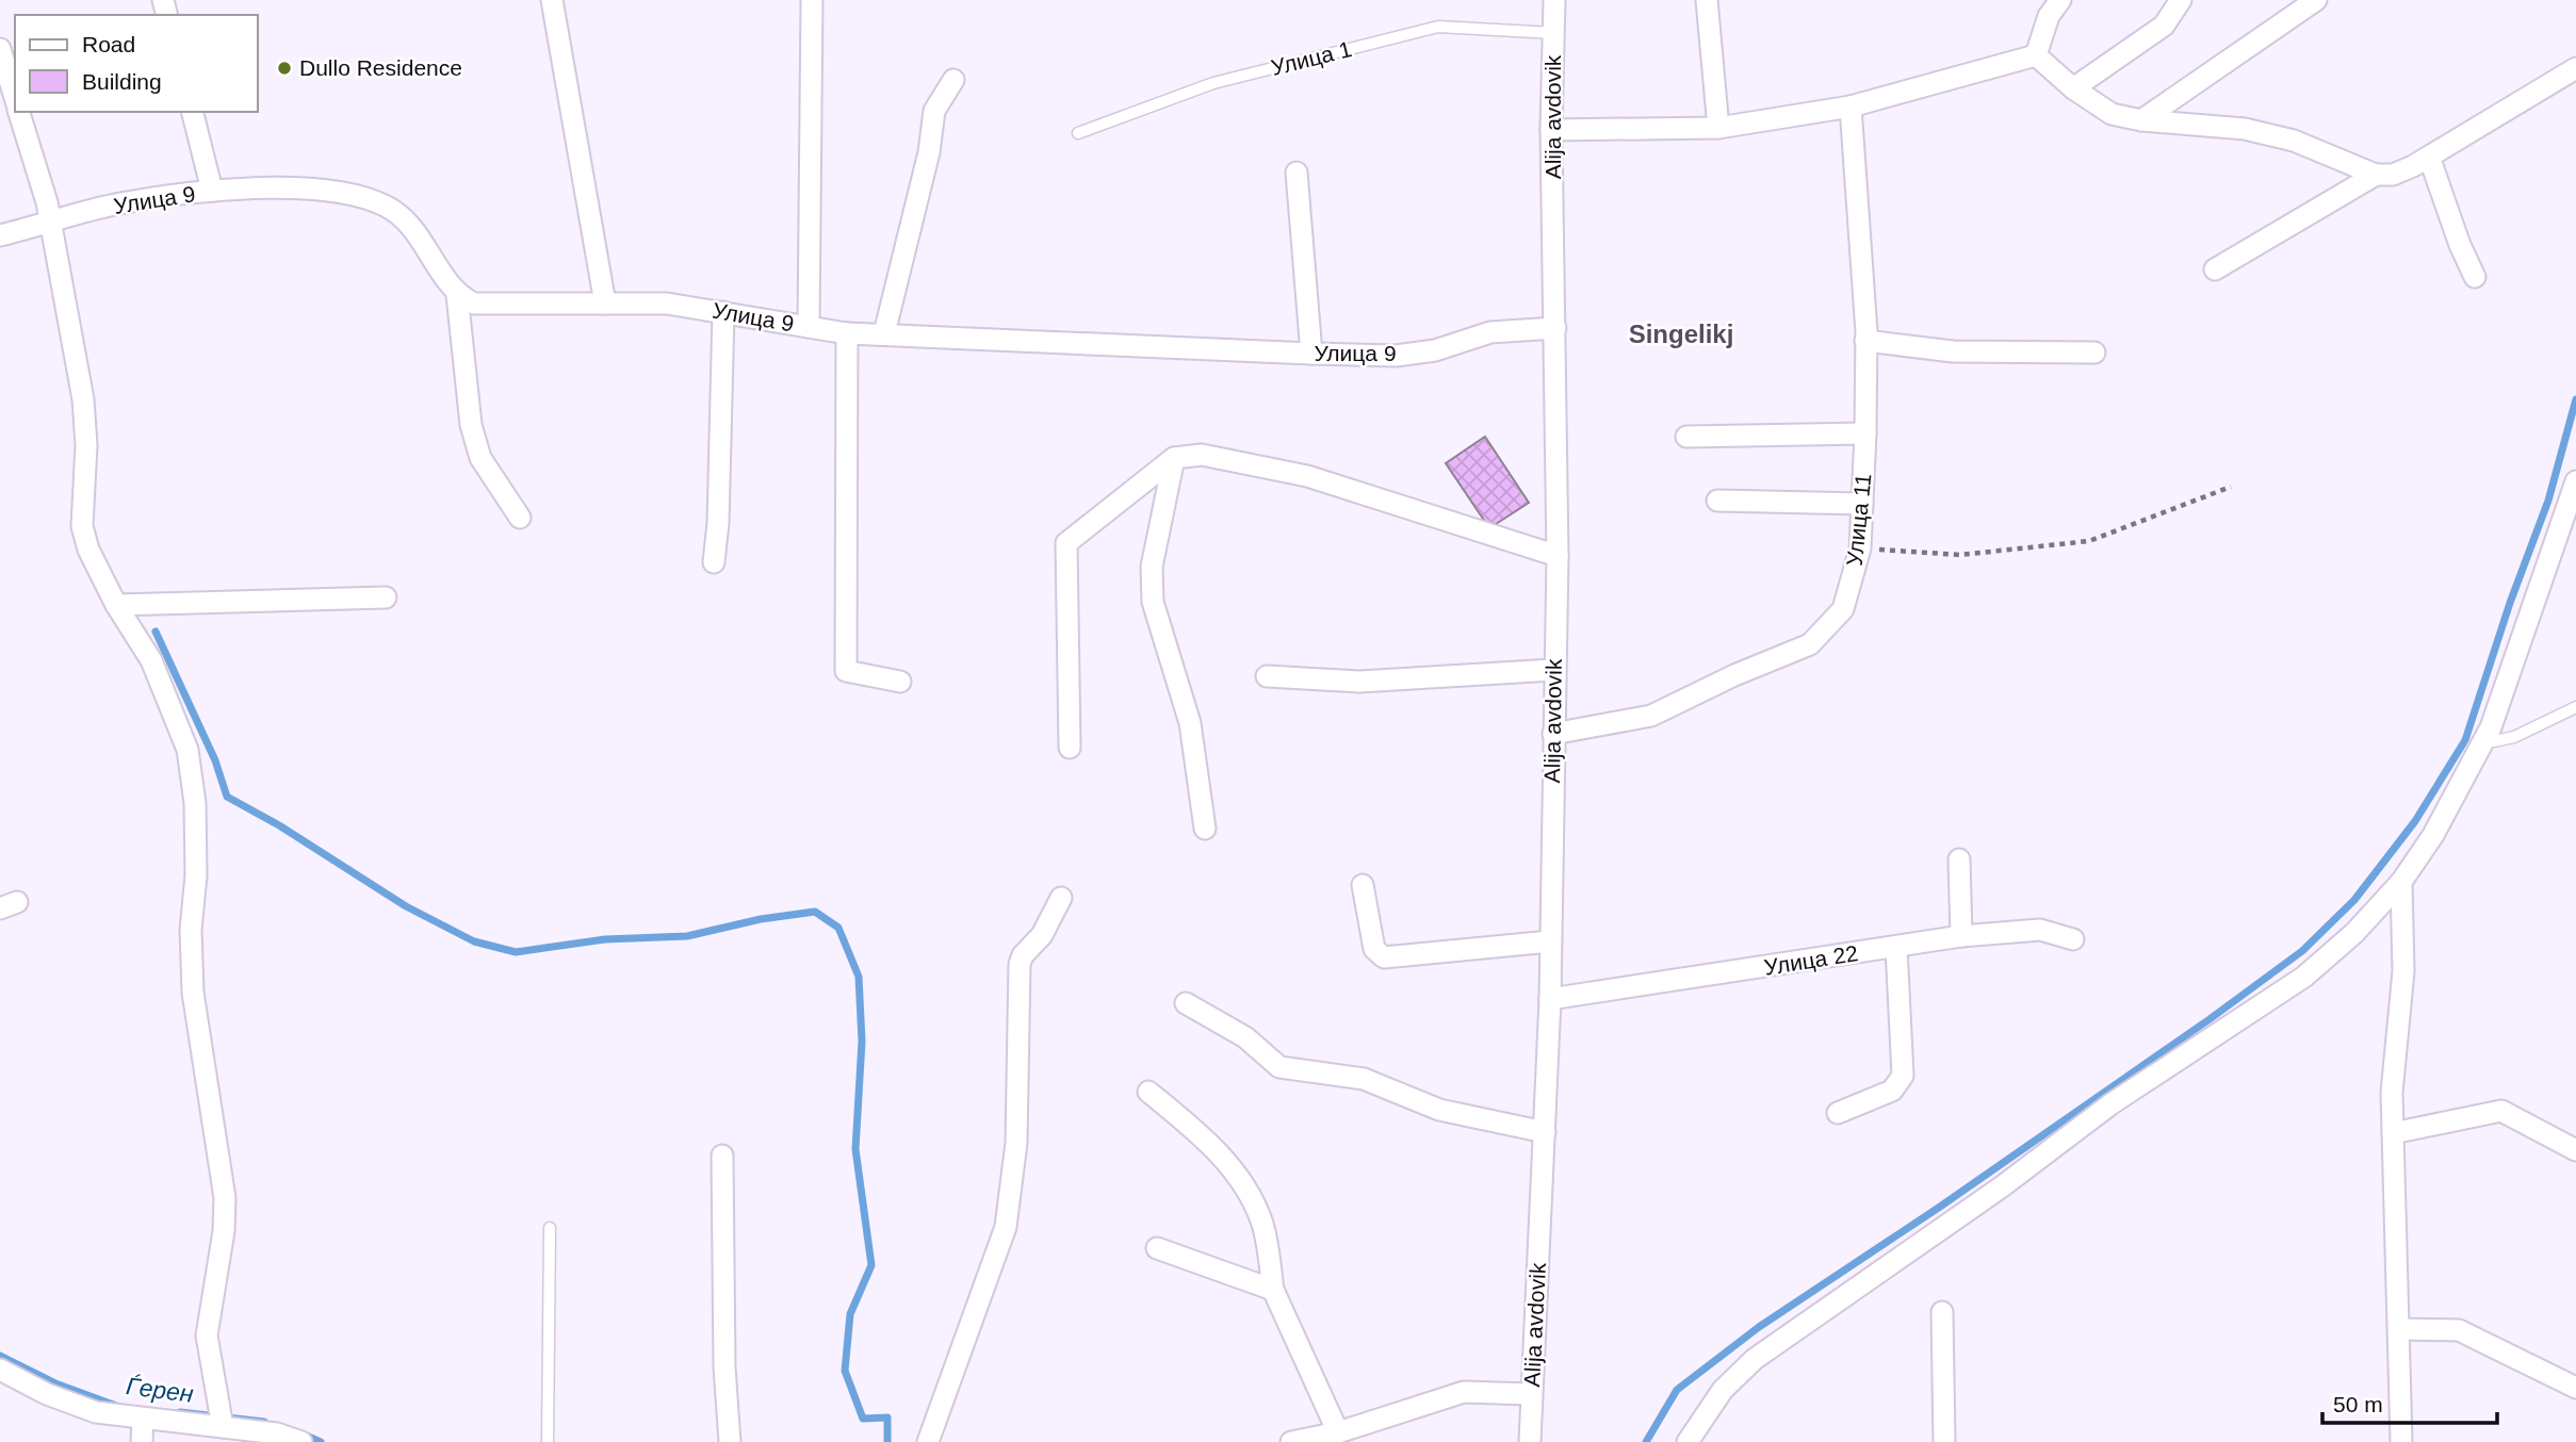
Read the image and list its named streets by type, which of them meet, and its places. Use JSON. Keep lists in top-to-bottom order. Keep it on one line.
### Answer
{"streets":{"street":["Alija avdovik","Улица 9","Улица 11","Улица 22"],"lane":["Улица 1"]},"crossings":[["Улица 1","Alija avdovik"],["Alija avdovik","Улица 9"],["Alija avdovik","Улица 11"],["Alija avdovik","Улица 22"]],"districts":["Singelikj"],"water":["Ѓерен"],"places":["Dullo Residence"],"legend":["Road","Building"],"scale_bar":"50 m"}
